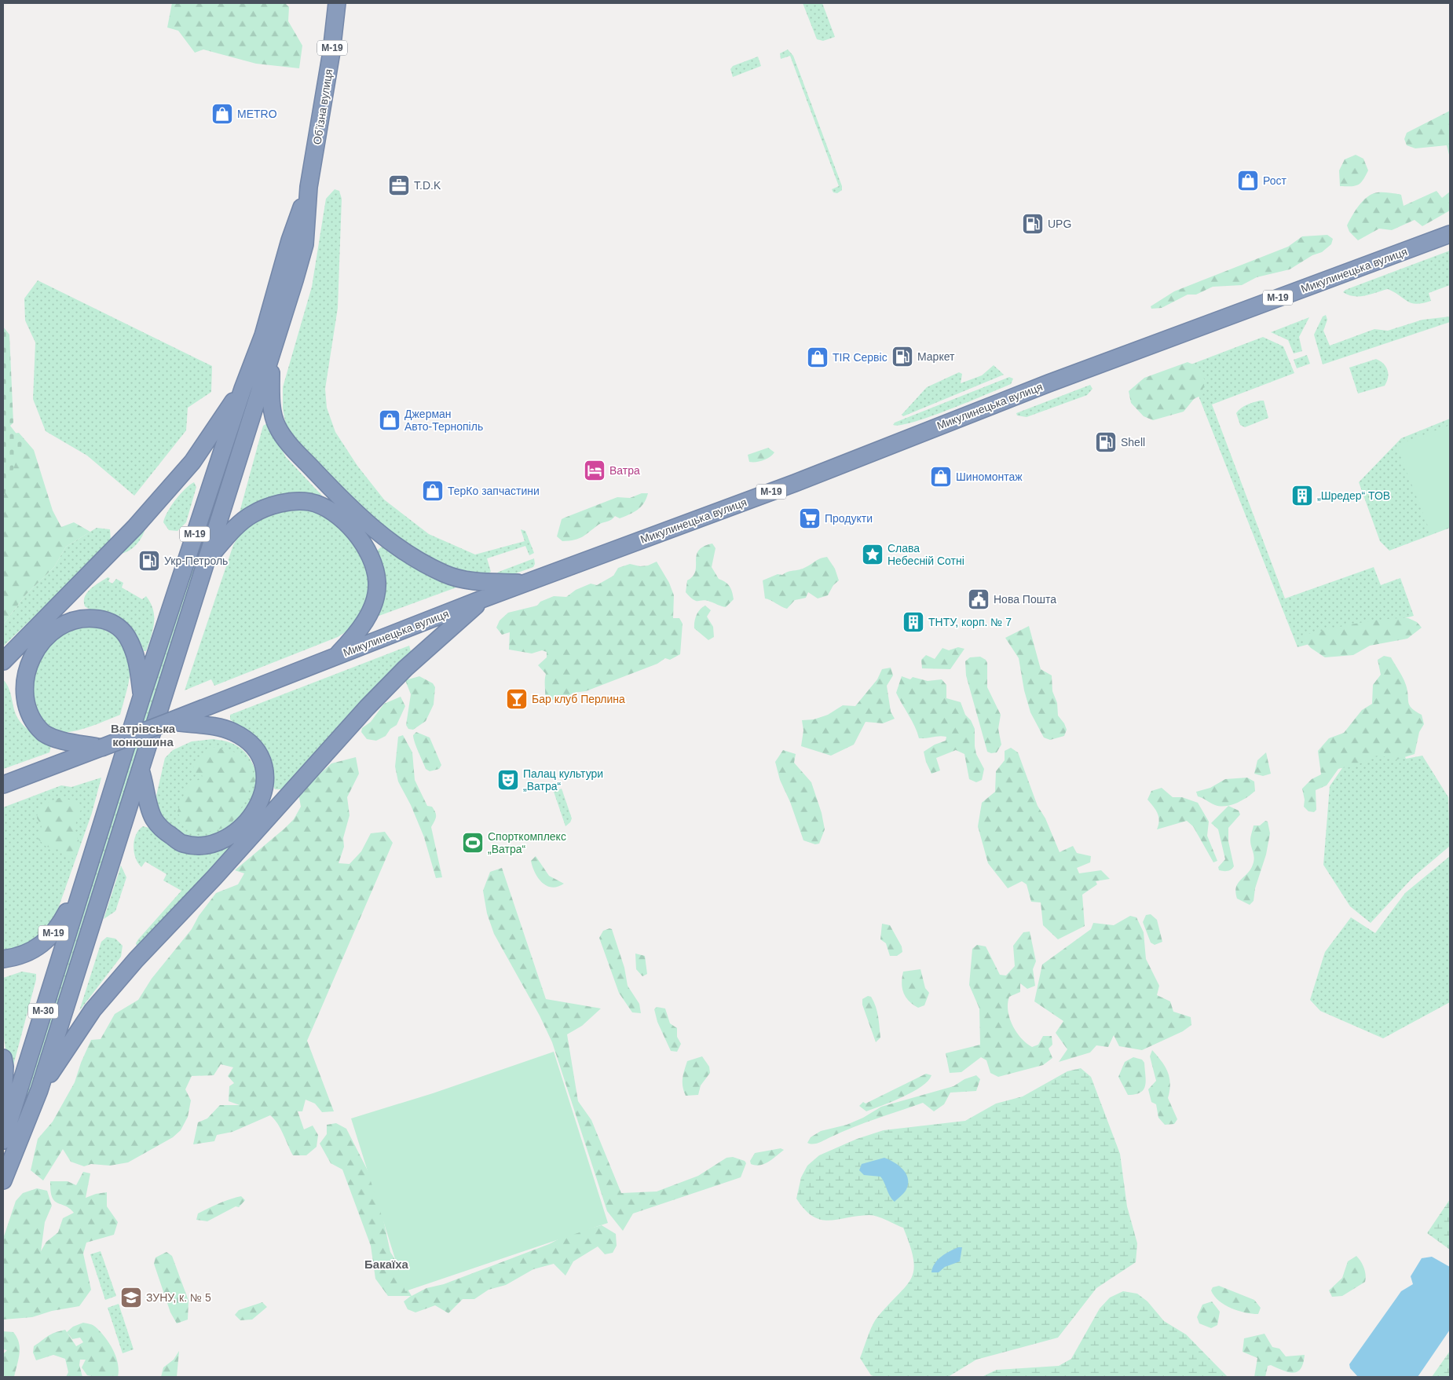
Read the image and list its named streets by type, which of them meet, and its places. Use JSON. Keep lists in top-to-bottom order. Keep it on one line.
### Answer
{"streets":{"highway":["М-19","Обʼїзна вулиця","Микулинецька вулиця","М-30"]},"crossings":[["М-19","Обʼїзна вулиця"],["М-19","Микулинецька вулиця"],["М-19","М-30"]],"districts":["Ватрівська конюшина","Бакаїха"],"places":{"shop":["METRO","Рост","TIR Сервіс","Джерман Авто-Тернопіль","Шиномонтаж","ТерКо запчастини"],"office":["T.D.K"],"fuel station":["UPG","Маркет","Shell","Укр-Петроль"],"hotel":["Ватра"],"building":["„Шредер“ ТОВ","ТНТУ, корп. № 7"],"supermarket":["Продукти"],"place":["Слава Небесній Сотні"],"public building":["Нова Пошта"],"bar":["Бар клуб Перлина"],"theatre":["Палац культури „Ватра“"],"sports":["Спорткомплекс „Ватра“"],"school or university":["ЗУНУ, к. № 5"]}}
